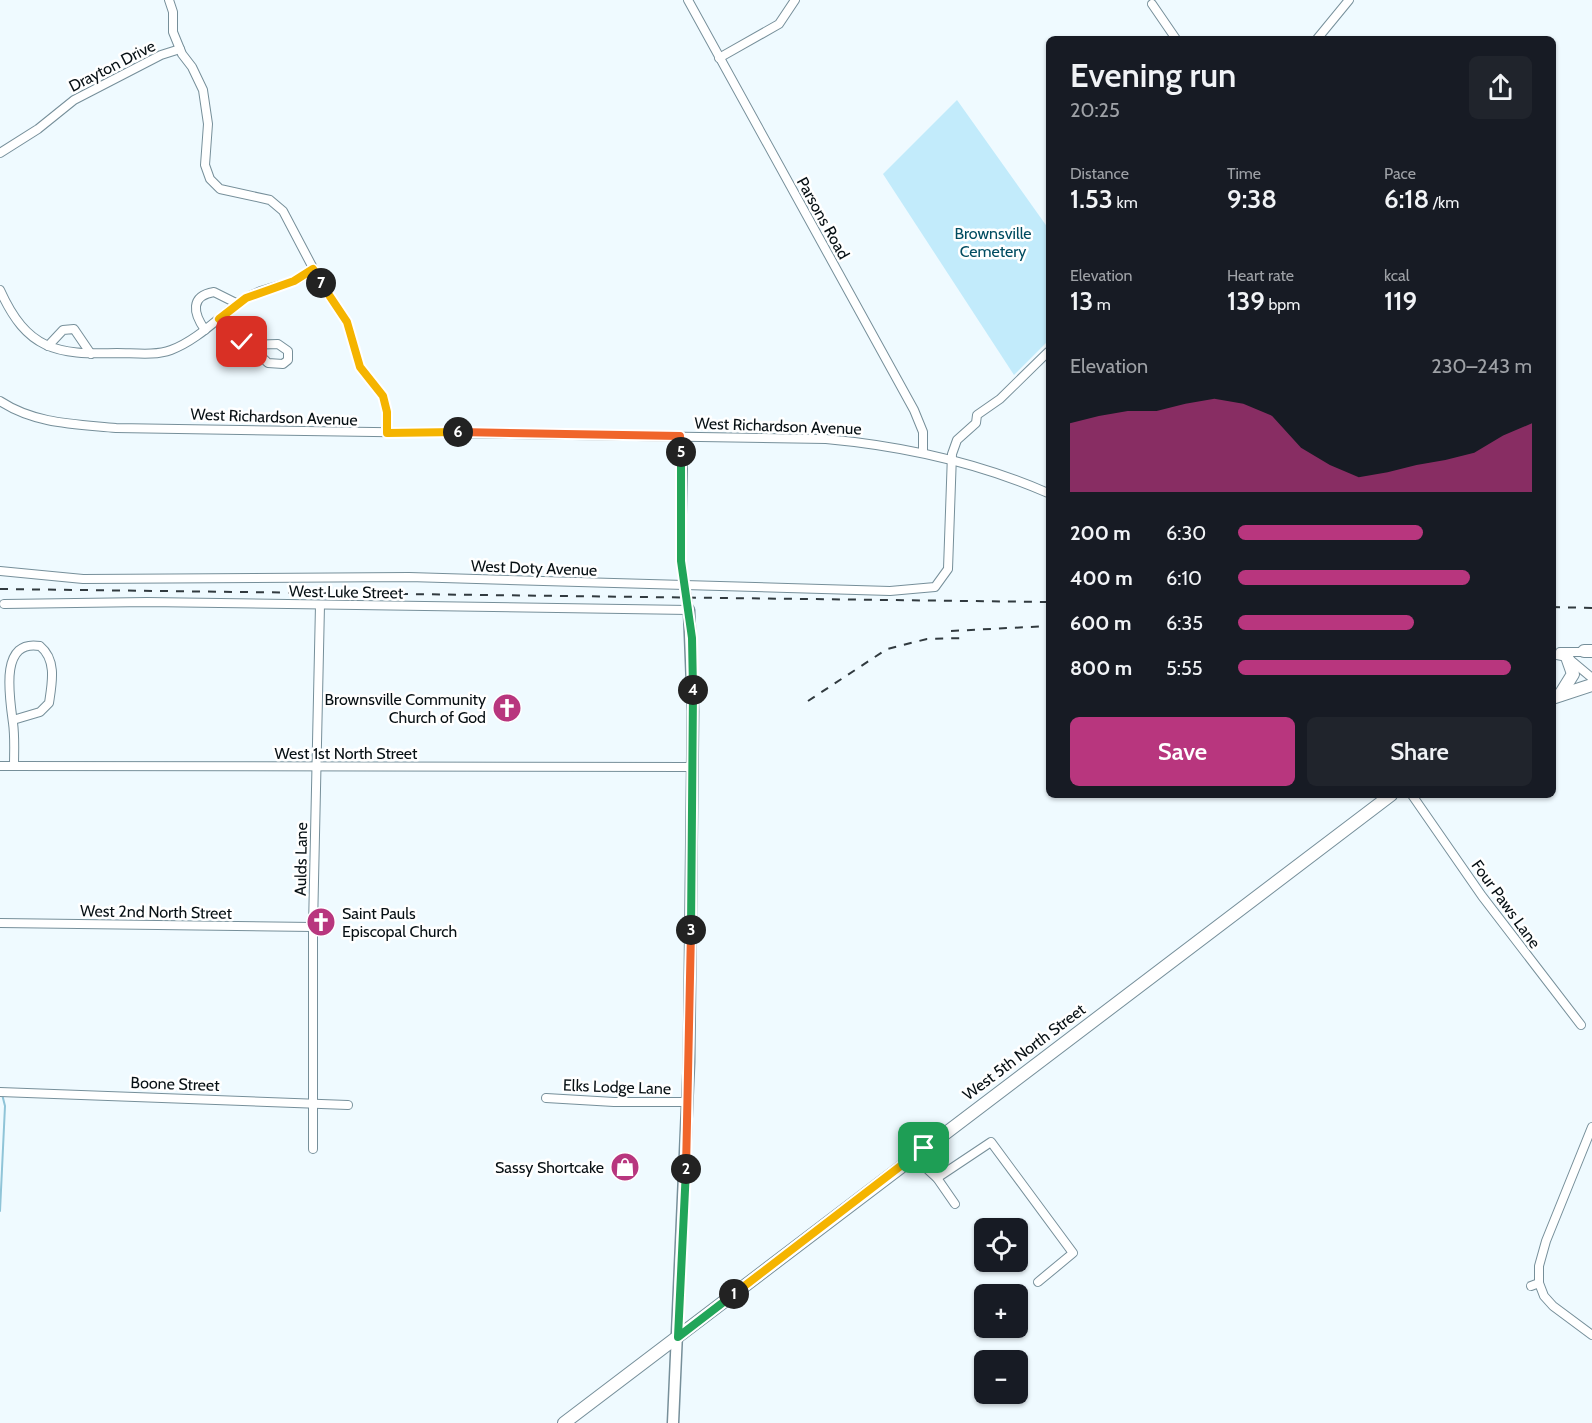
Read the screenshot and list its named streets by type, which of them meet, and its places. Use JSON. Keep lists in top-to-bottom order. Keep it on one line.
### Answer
{"streets":{"main road":["West 5th North Street"],"street":["Drayton Drive","Parsons Road","West Richardson Avenue","West Doty Avenue","West Luke Street","West 1st North Street","Aulds Lane","Four Paws Lane","West 2nd North Street","Boone Street","Elks Lodge Lane"]},"crossings":[["Parsons Road","West Richardson Avenue"],["West Richardson Avenue","West Doty Avenue"],["West Luke Street","Aulds Lane"],["West 1st North Street","Aulds Lane"],["Aulds Lane","West 2nd North Street"],["Aulds Lane","Boone Street"]],"parks":["Brownsville Cemetery"],"places":{"church":["Brownsville Community Church of God","Saint Pauls Episcopal Church"],"shop":["Sassy Shortcake"]},"page":{"heading":["Evening run","20:25"],"stats":[["Distance","1.53 km"],["Time","9:38"],["Pace","6:18 /km"],["Elevation","13 m"],["Heart rate","139 bpm"],["kcal","119"]],"pins":["7","6","5","4","3","2","1"],"chart":["Elevation","230–243 m"],"list":[{"name":"200 m","note":"6:30"},{"name":"400 m","note":"6:10"},{"name":"600 m","note":"6:35"},{"name":"800 m","note":"5:55"}],"buttons":["Save","Share"],"map_buttons":["+","−"]}}
